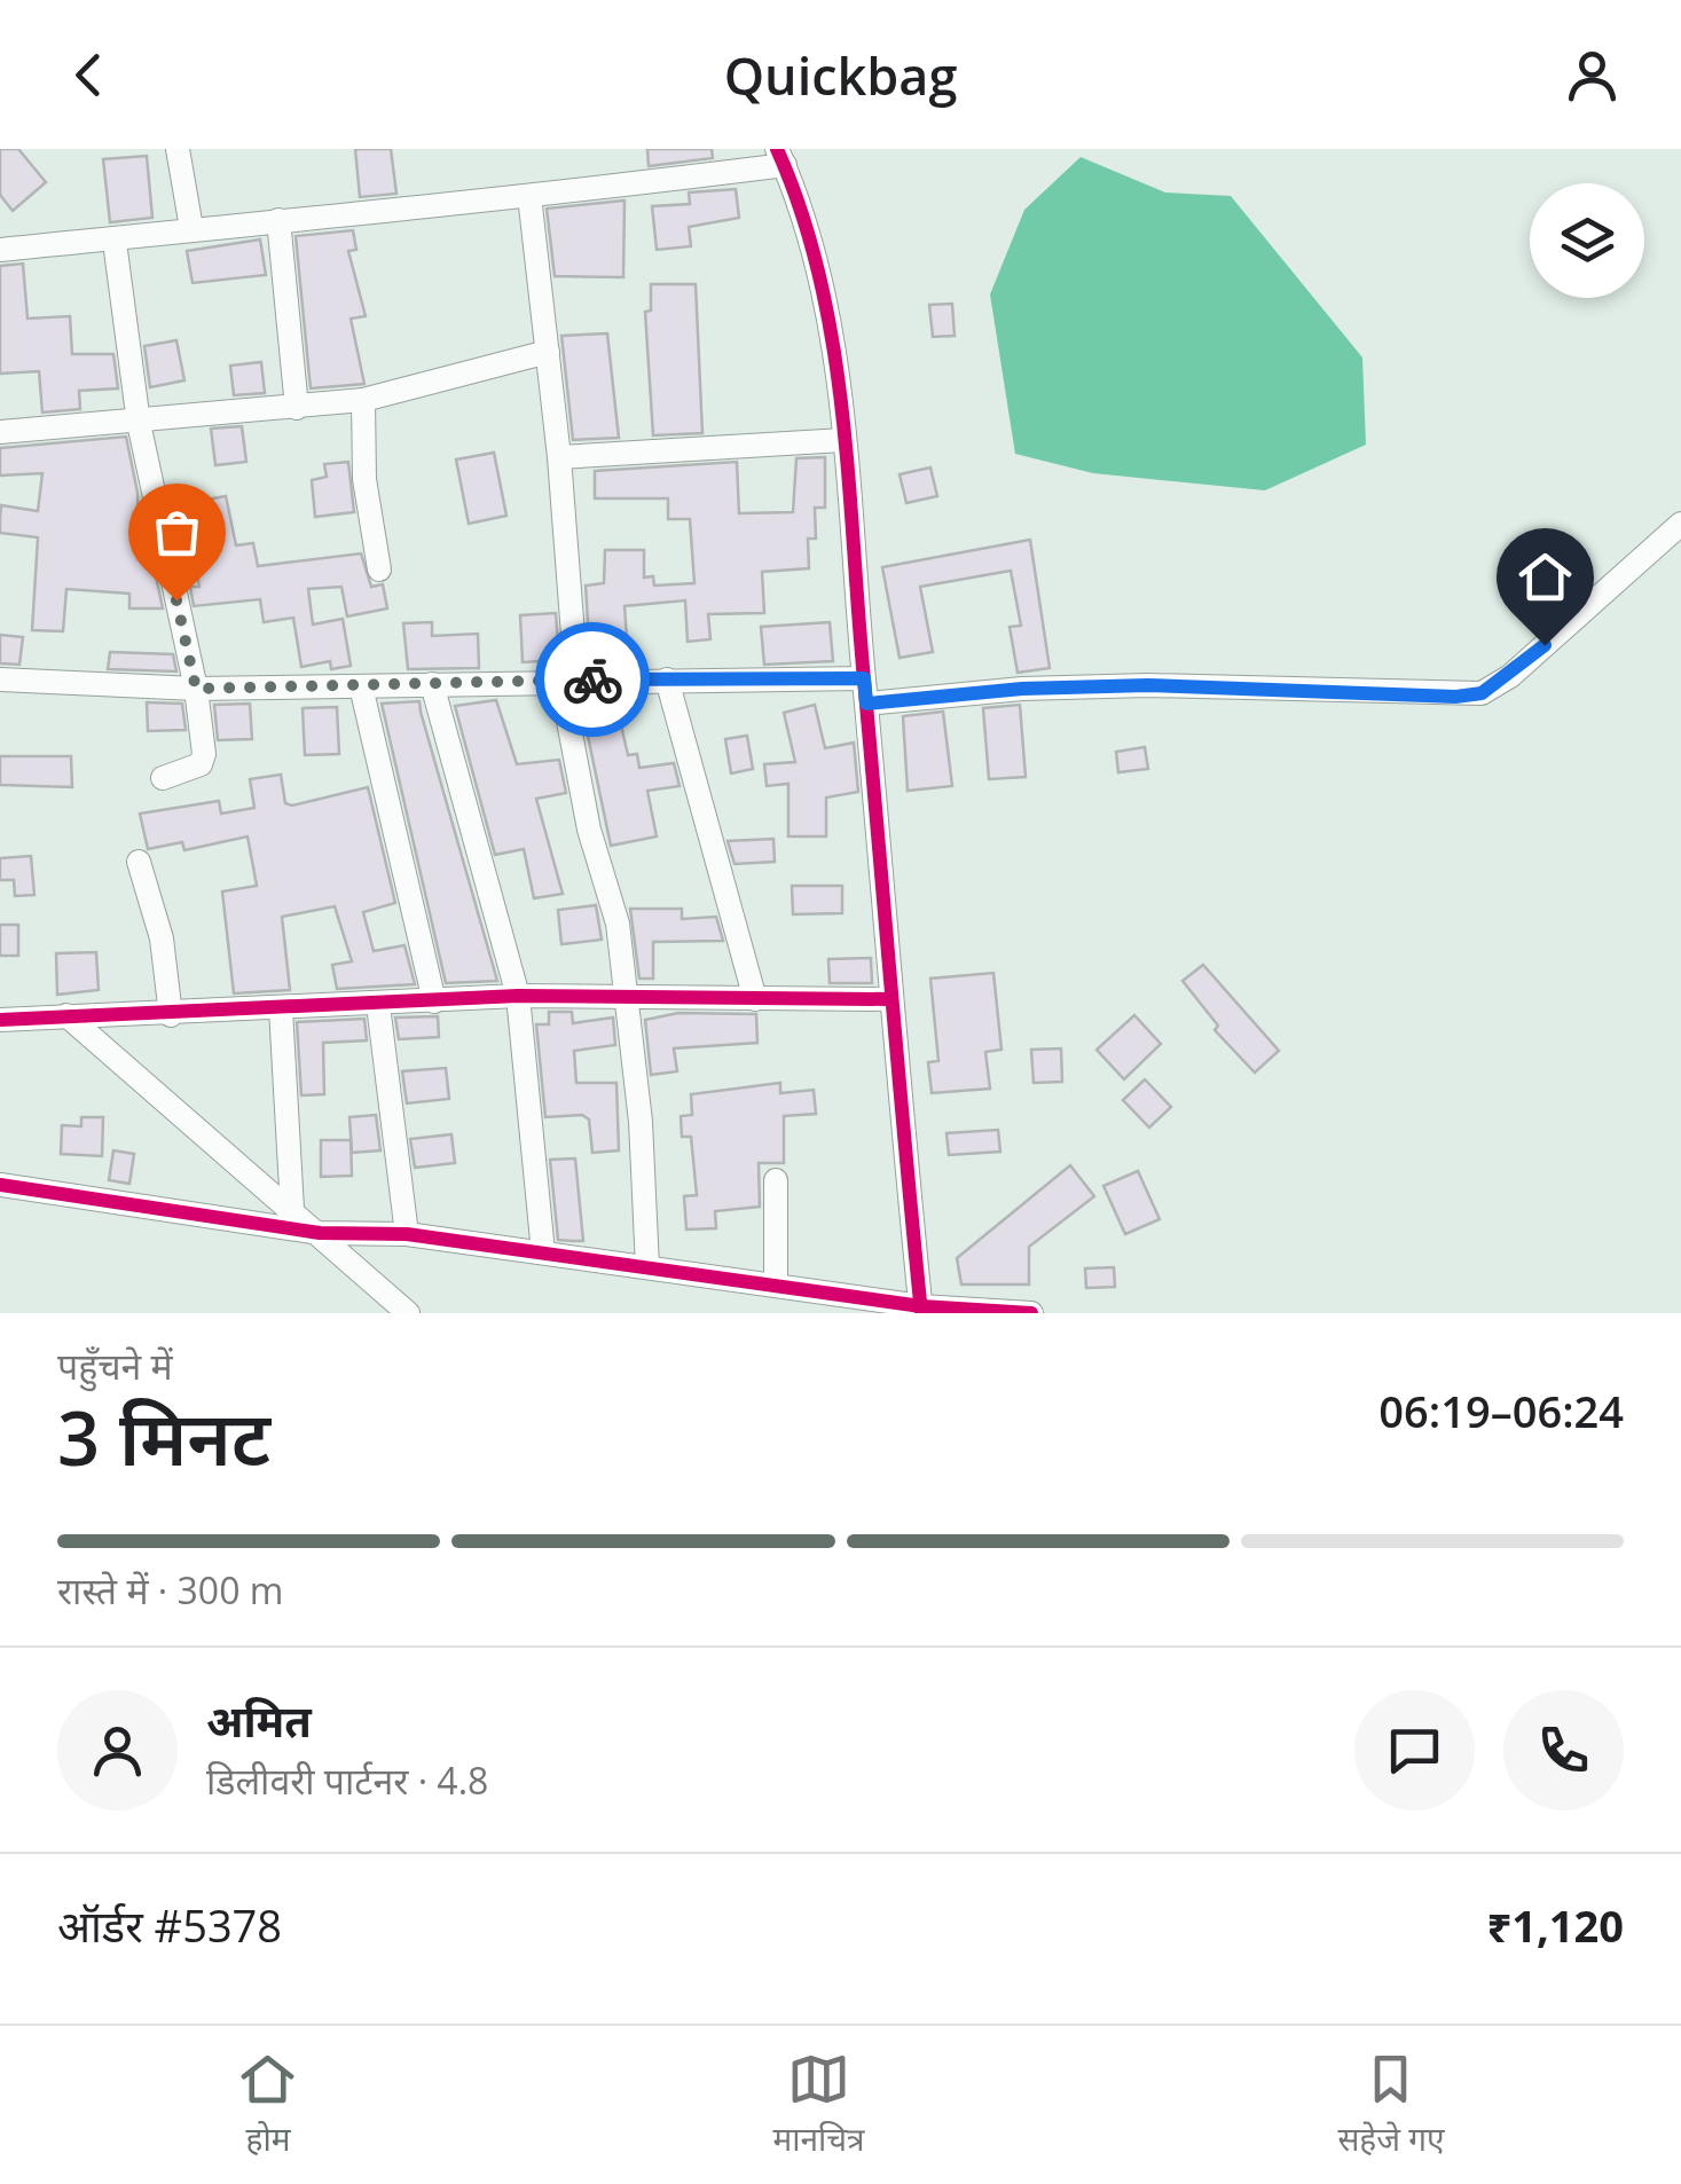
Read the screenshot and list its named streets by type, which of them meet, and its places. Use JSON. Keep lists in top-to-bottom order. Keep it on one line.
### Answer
{"page":{"header":"Quickbag","heading":["3 मिनट","पहुँचने में","06:19–06:24"],"panel":["अमित","डिलीवरी पार्टनर · 4.8","ऑर्डर #5378","₹1,120"],"bar":"रास्ते में · 300 m","tabs":["होम","मानचित्र","सहेजे गए"]}}
